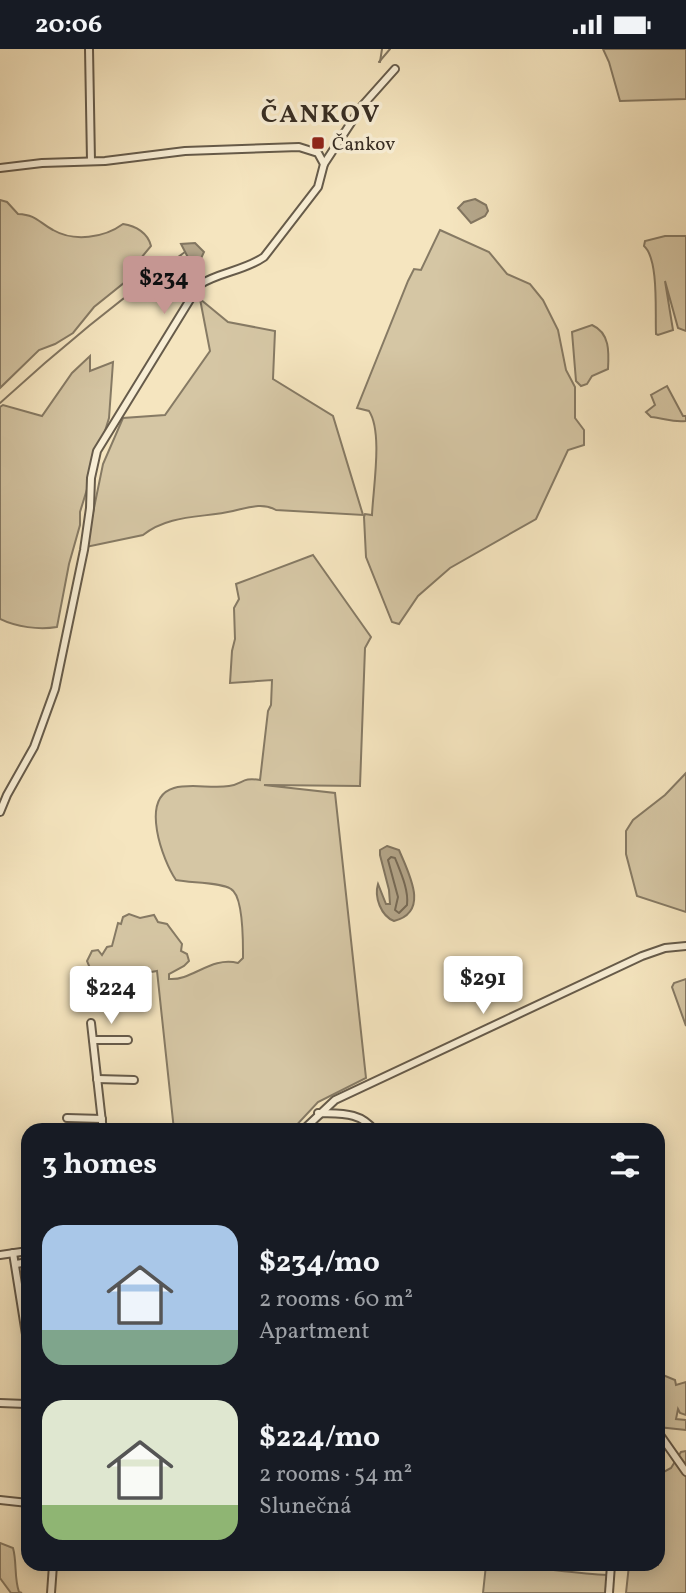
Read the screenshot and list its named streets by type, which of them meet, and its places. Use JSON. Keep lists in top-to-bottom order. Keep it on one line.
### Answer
{"districts":["ČANKOV"],"places":{"transit":["Čankov"]},"page":{"status":"20:06","price":["$234","$291","$224"],"heading":"3 homes","list":[{"name":"$234/mo","note":"2 rooms · 60 m² · Apartment"},{"name":"$224/mo","note":"2 rooms · 54 m² · Slunečná"}]}}
